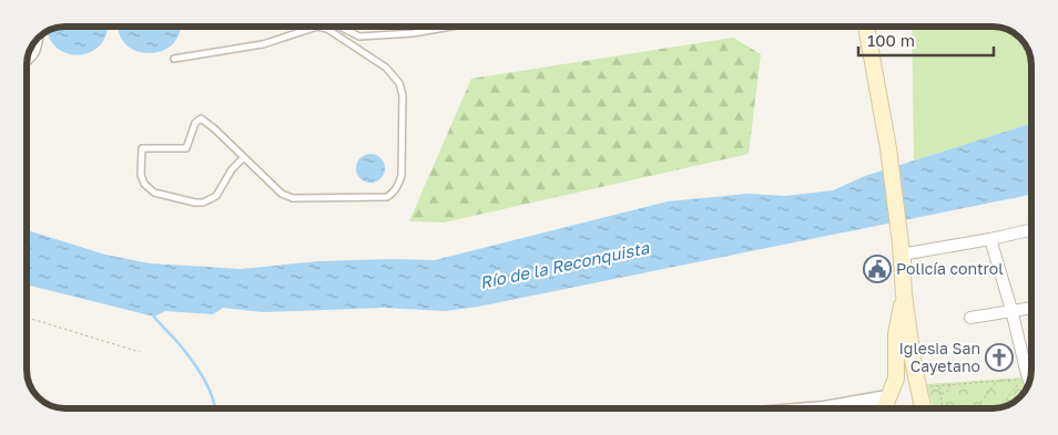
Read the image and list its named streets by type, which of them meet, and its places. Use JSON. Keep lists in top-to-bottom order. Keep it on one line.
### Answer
{"water":["Río de la Reconquista"],"places":{"public building":["Policía control"],"church":["Iglesia San Cayetano"]},"scale_bar":"100 m"}
